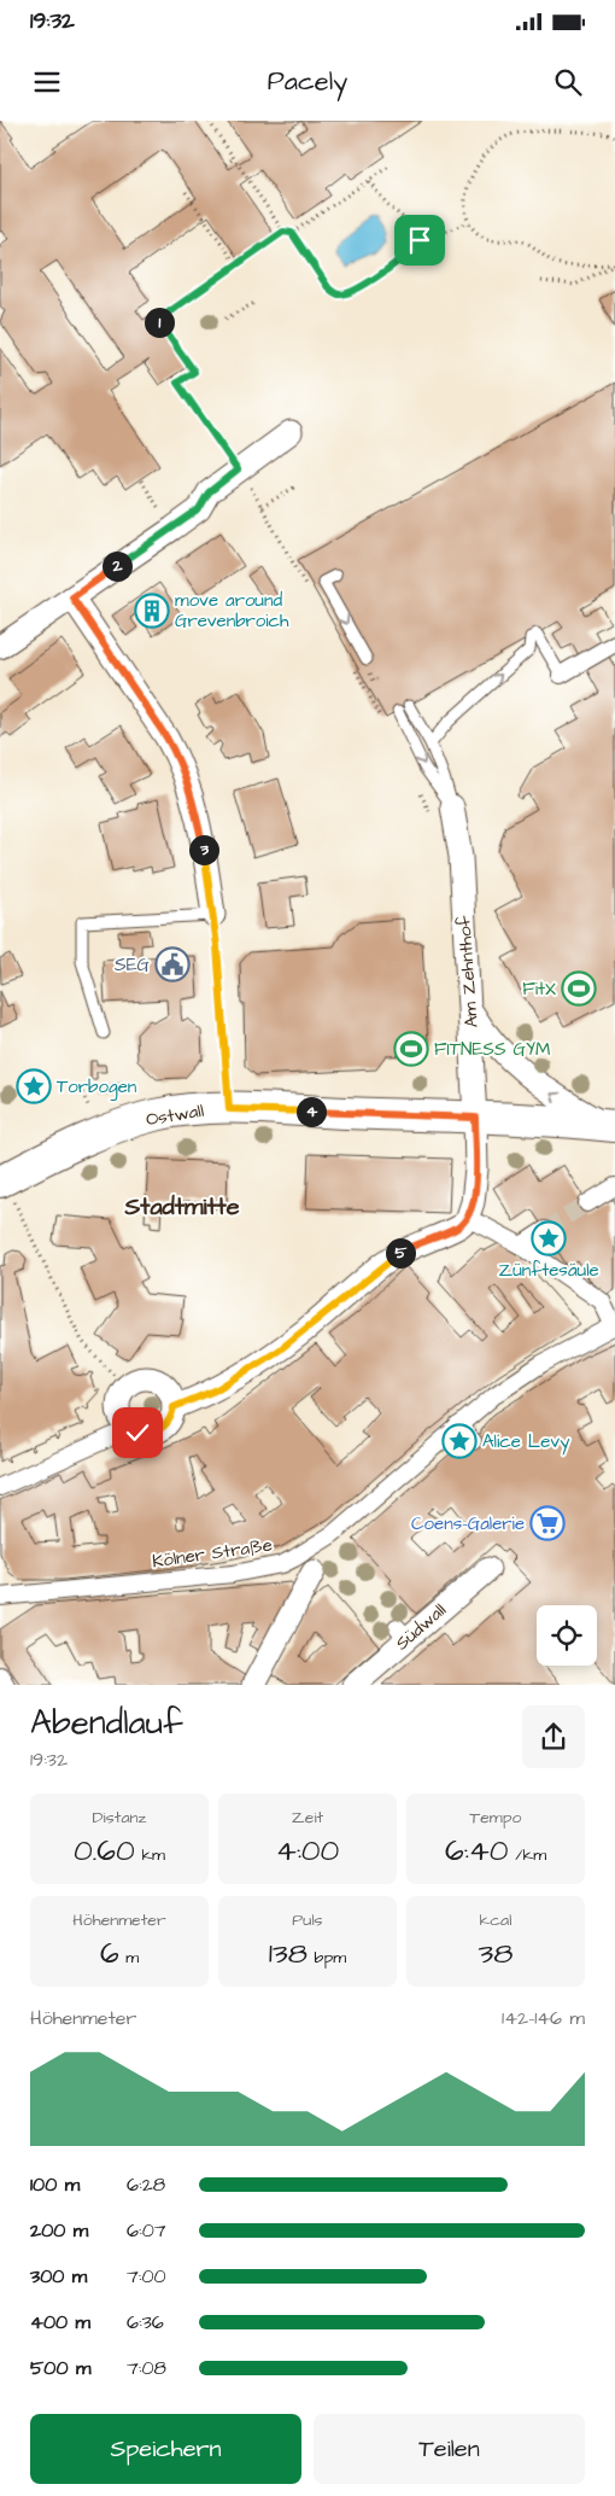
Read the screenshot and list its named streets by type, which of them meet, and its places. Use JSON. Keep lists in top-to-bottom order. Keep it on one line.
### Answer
{"streets":{"main road":["Ostwall"],"street":["Am Zehnthof","Kölner Straße","Südwall"]},"crossings":[["Am Zehnthof","Ostwall"]],"districts":["Stadtmitte"],"places":{"building":["move around Grevenbroich"],"public building":["SEG"],"sports":["FitX","FITNESS GYM"],"place":["Torbogen","Zünftesäule","Alice Levy"],"supermarket":["Coens-Galerie"]},"page":{"status":"19:32","header":"Pacely","pins":["1","2","3","4","5"],"heading":["Abendlauf","19:32"],"stats":[["Distanz","0.60 km"],["Zeit","4:00"],["Tempo","6:40 /km"],["Höhenmeter","6 m"],["Puls","138 bpm"],["kcal","38"]],"chart":["Höhenmeter","142–146 m"],"list":[{"name":"100 m","note":"6:28"},{"name":"200 m","note":"6:07"},{"name":"300 m","note":"7:00"},{"name":"400 m","note":"6:36"},{"name":"500 m","note":"7:08"}],"buttons":["Speichern","Teilen"]}}
